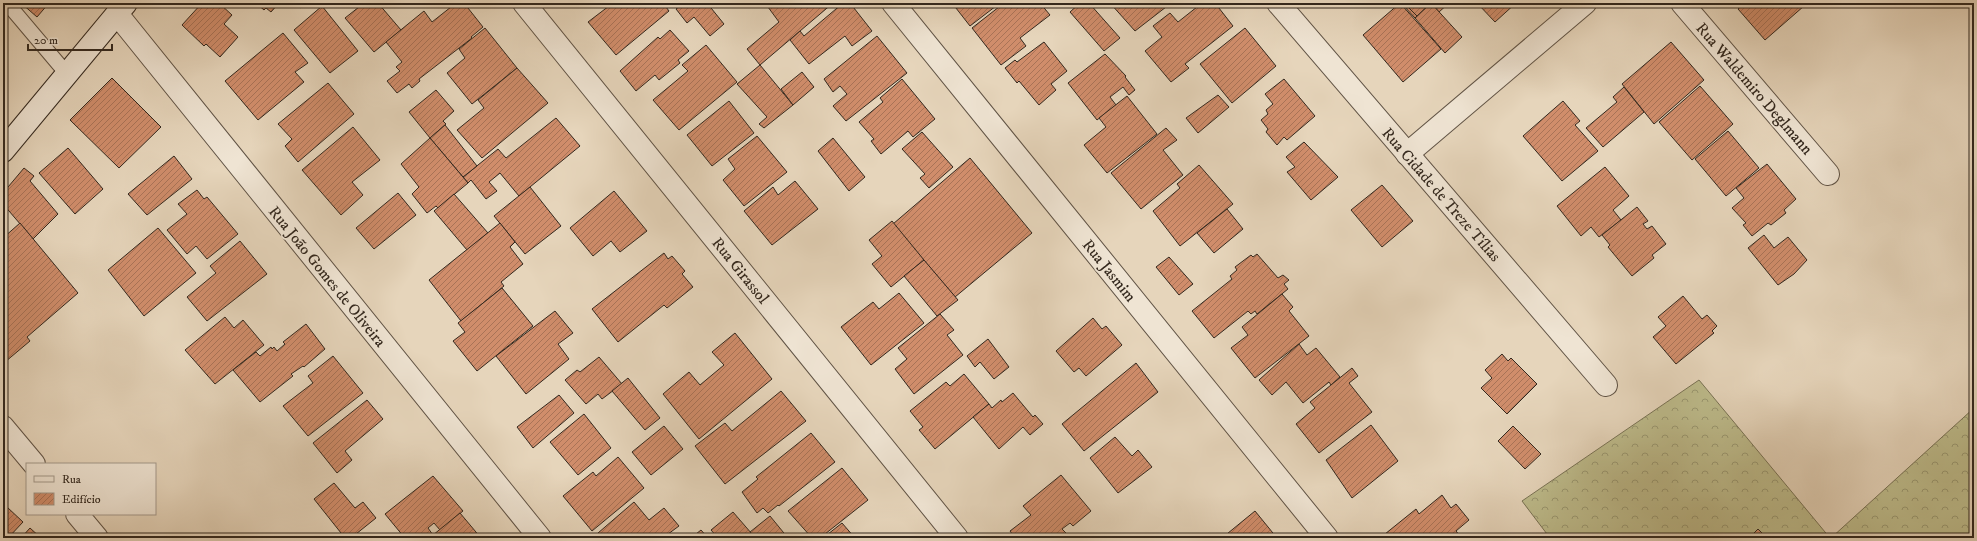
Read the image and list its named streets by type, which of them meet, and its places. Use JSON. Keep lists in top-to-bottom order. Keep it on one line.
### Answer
{"streets":{"street":["Rua Waldemiro Deglmann","Rua Cidade de Treze Tílias","Rua Girassol","Rua Jasmim","Rua João Gomes de Oliveira"]},"legend":["Rua","Edifício"],"scale_bar":"20 m"}
